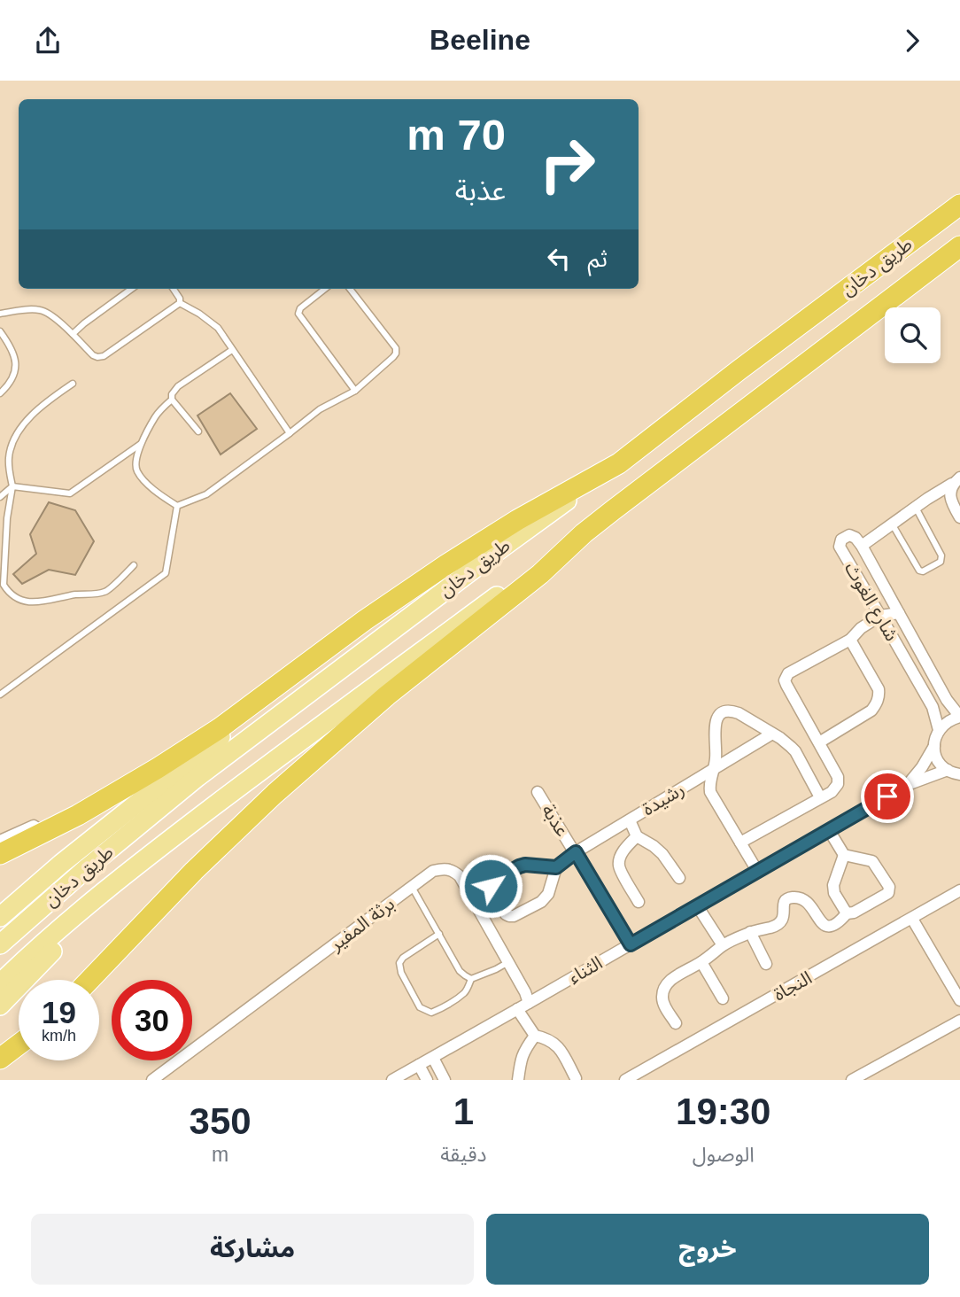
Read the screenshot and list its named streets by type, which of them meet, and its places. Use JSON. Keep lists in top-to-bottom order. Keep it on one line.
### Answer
{"streets":{"highway":["طريق دخان"],"street":["شارع الغوث","رشيدة","عذبة","برثة المفير","الثناء","النجاة"]},"crossings":[["رشيدة","عذبة"],["عذبة","الثناء"],["برثة المفير","الثناء"]],"page":{"header":"Beeline","turn":["70 m","عذبة"],"then":"ثم","speed":"19 km/h","limit":"30","eta":["19:30","الوصول","1","دقيقة","350","m"],"buttons":["خروج","مشاركة"]}}
